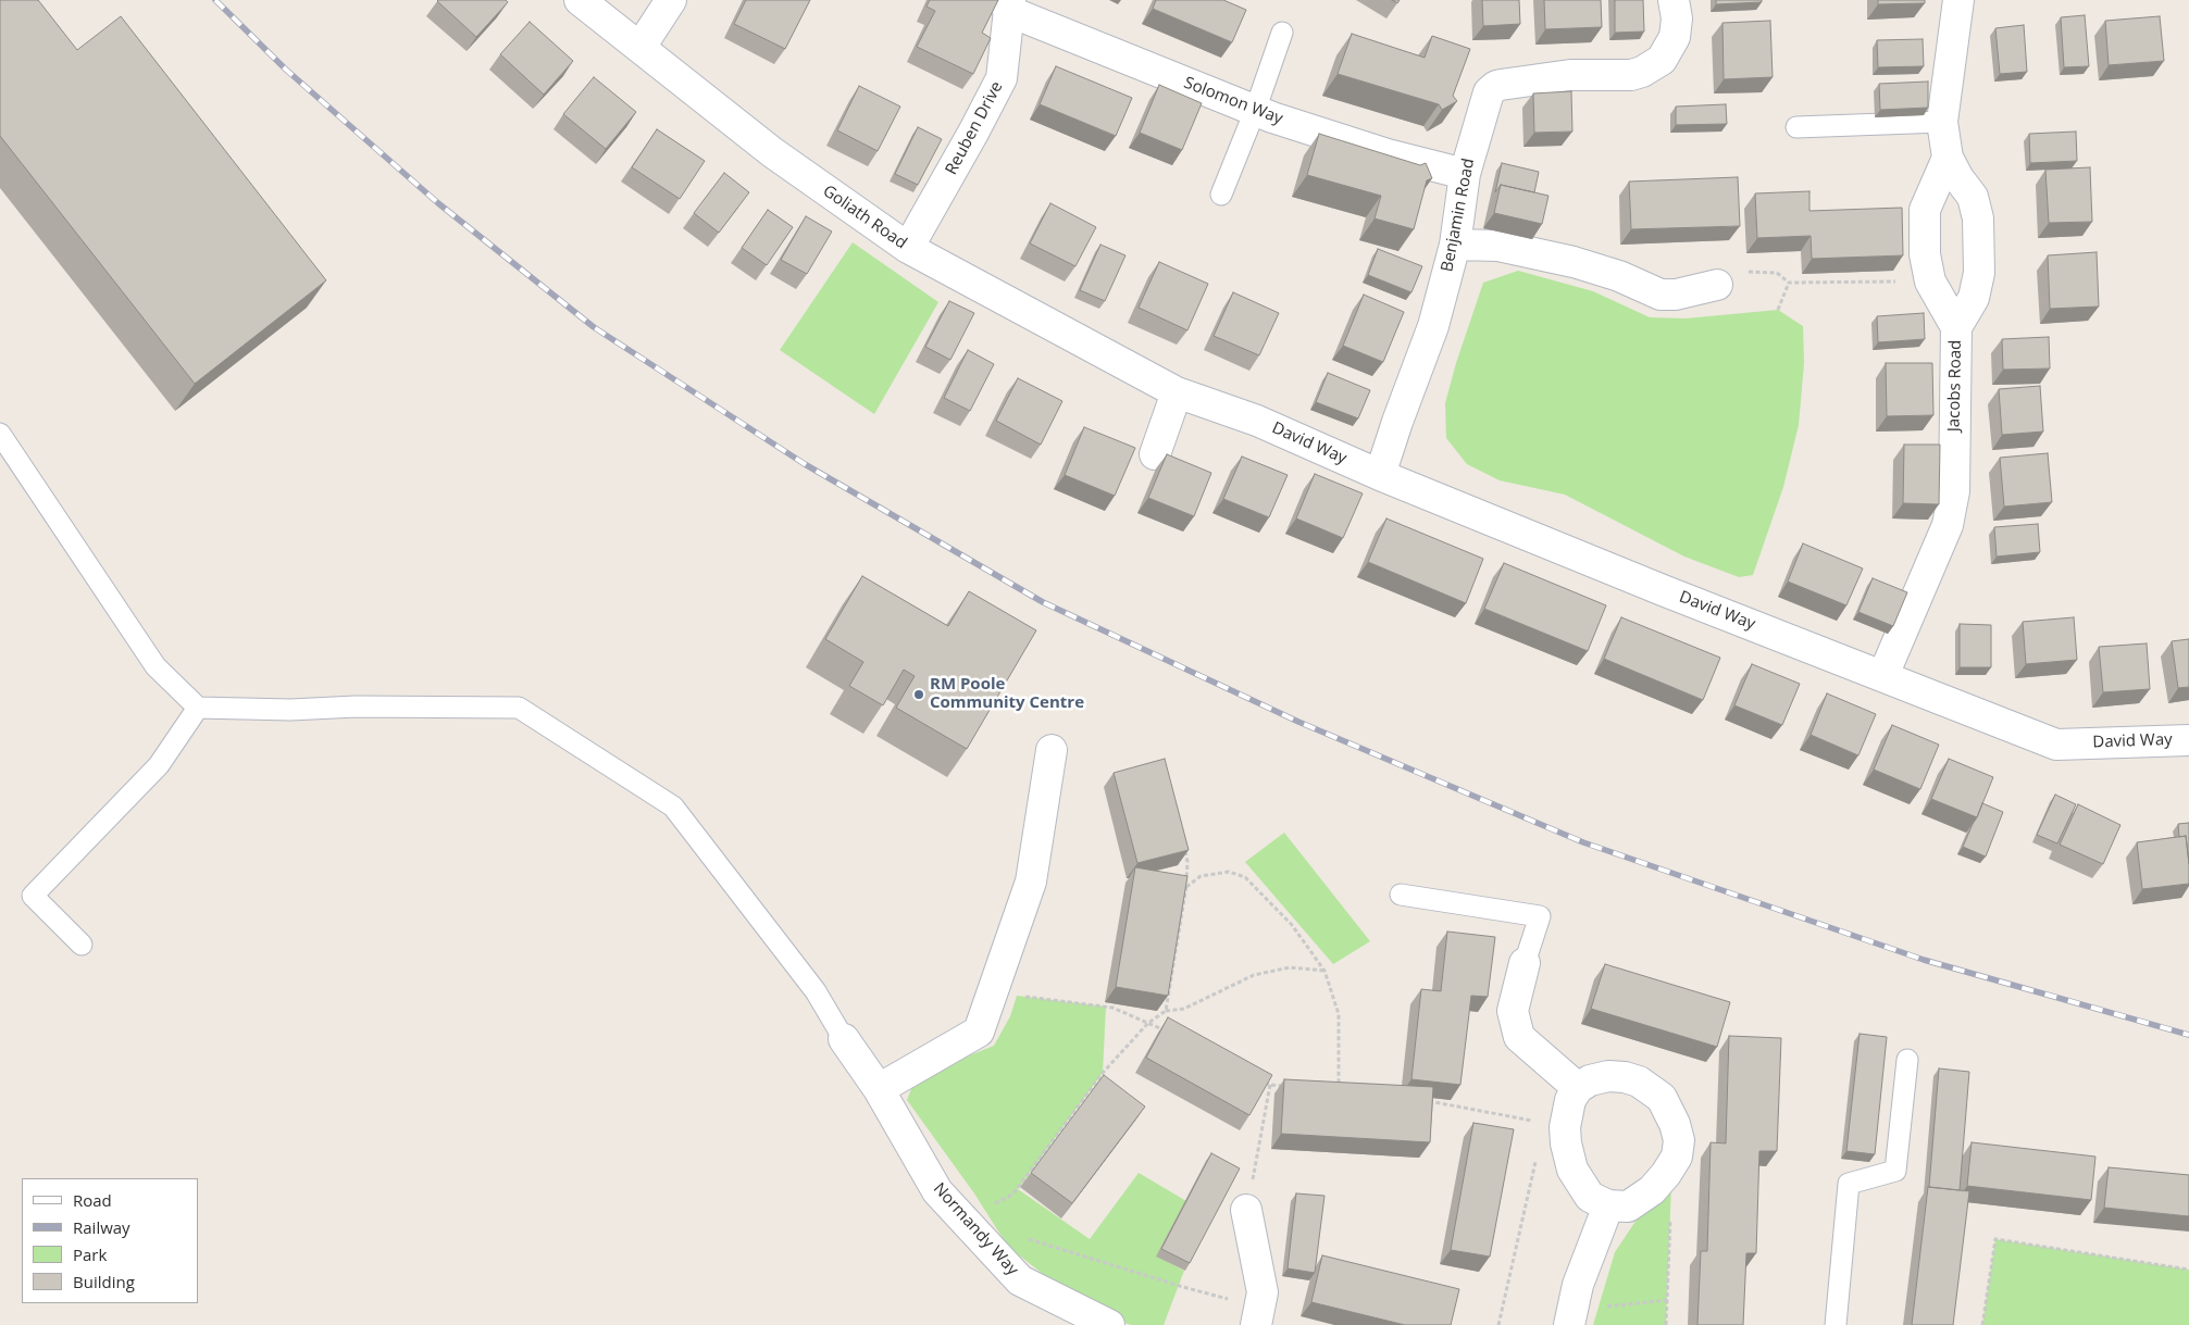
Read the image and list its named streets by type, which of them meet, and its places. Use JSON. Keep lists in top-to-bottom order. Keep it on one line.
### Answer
{"streets":{"street":["Solomon Way","Reuben Drive","Benjamin Road","Goliath Road","Jacobs Road","David Way","Normandy Way"]},"crossings":[["Solomon Way","Reuben Drive"],["Solomon Way","Benjamin Road"],["Reuben Drive","Goliath Road"],["Benjamin Road","David Way"],["Goliath Road","David Way"],["Jacobs Road","David Way"]],"places":["RM Poole Community Centre"],"legend":["Road","Railway","Park","Building"]}
